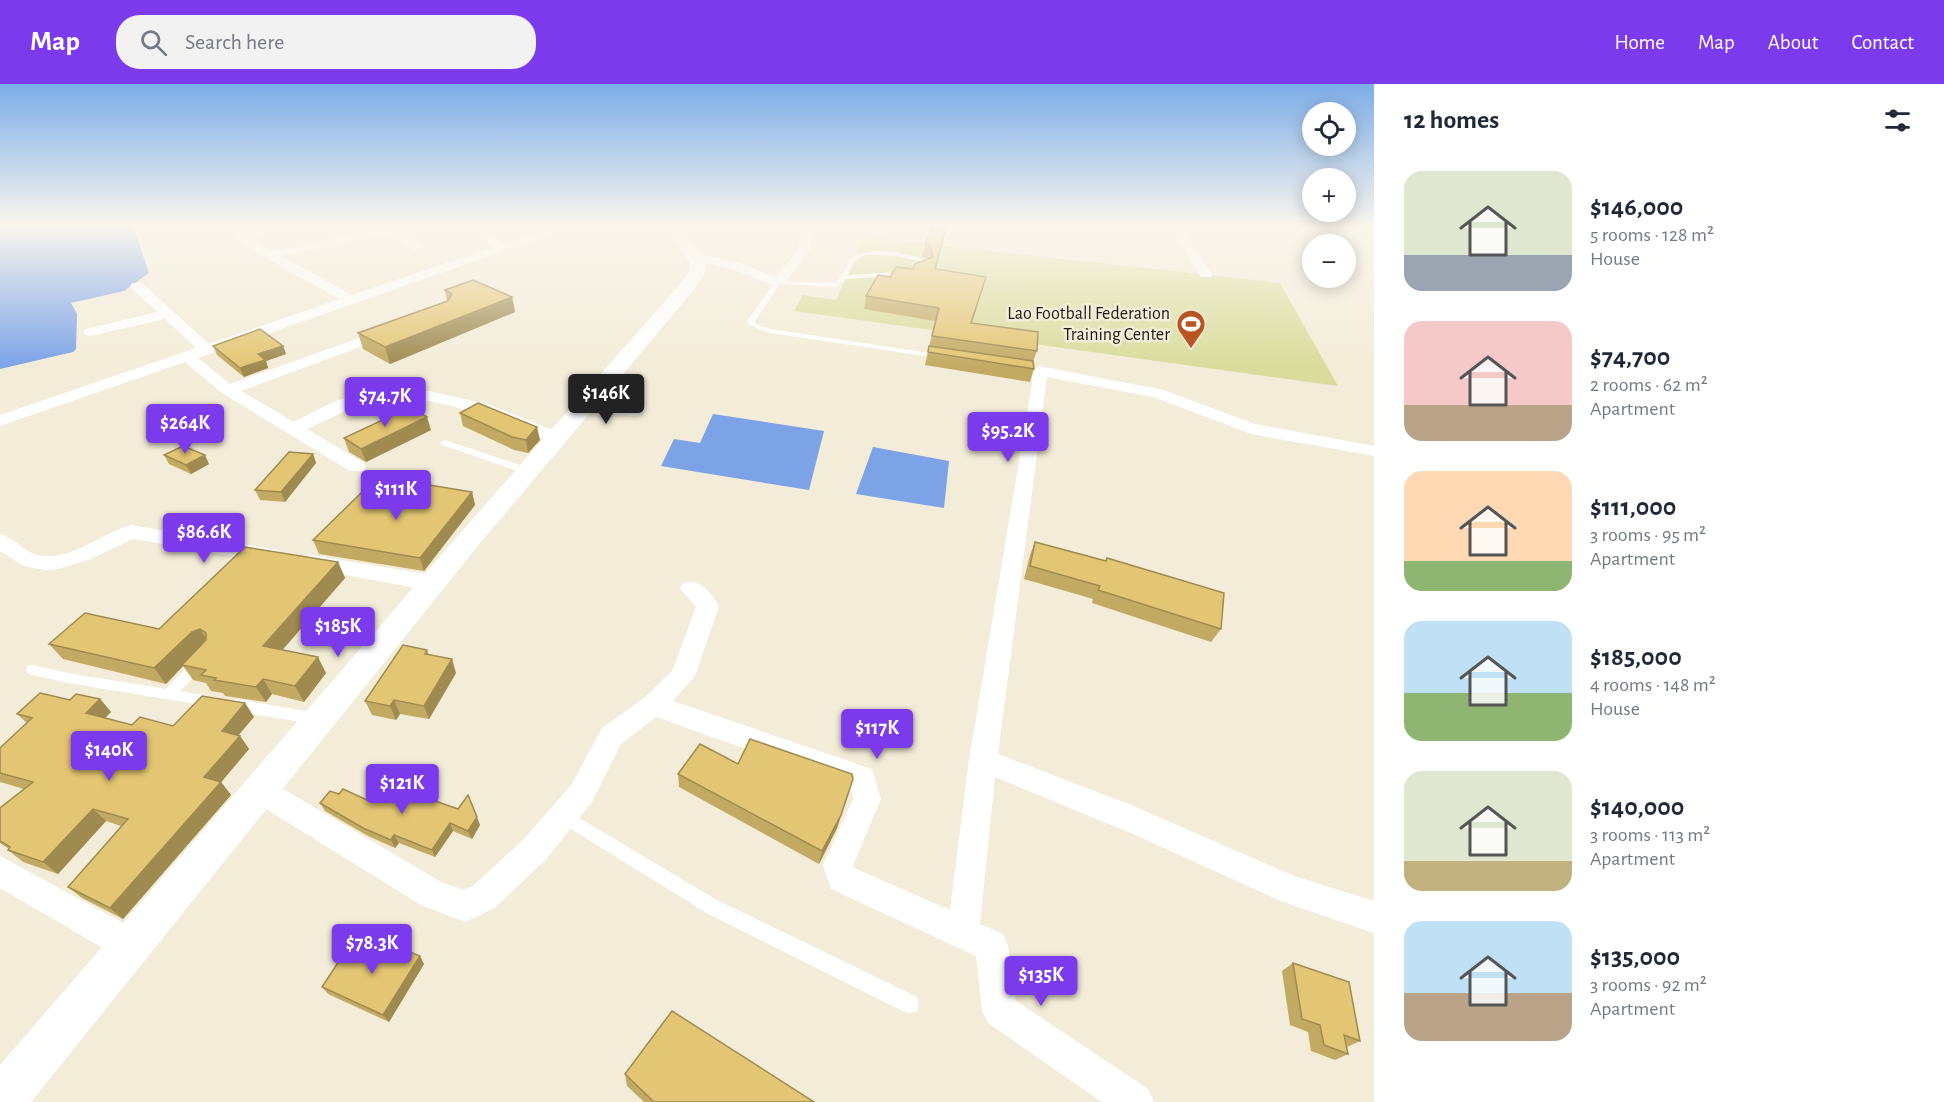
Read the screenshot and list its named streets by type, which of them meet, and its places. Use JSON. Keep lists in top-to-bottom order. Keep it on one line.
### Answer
{"places":{"sports":["Lao Football Federation Training Center"]},"page":{"header":"Map","search":"Search here","nav":["Home","Map","About","Contact"],"heading":"12 homes","map_buttons":["+","−"],"list":[{"name":"$146,000","note":"5 rooms · 128 m² · House"},{"name":"$74,700","note":"2 rooms · 62 m² · Apartment"},{"name":"$111,000","note":"3 rooms · 95 m² · Apartment"},{"name":"$185,000","note":"4 rooms · 148 m² · House"},{"name":"$140,000","note":"3 rooms · 113 m² · Apartment"},{"name":"$135,000","note":"3 rooms · 92 m² · Apartment"}],"price":["$146K","$74.7K","$264K","$95.2K","$111K","$86.6K","$185K","$117K","$140K","$121K","$78.3K","$135K"]}}
